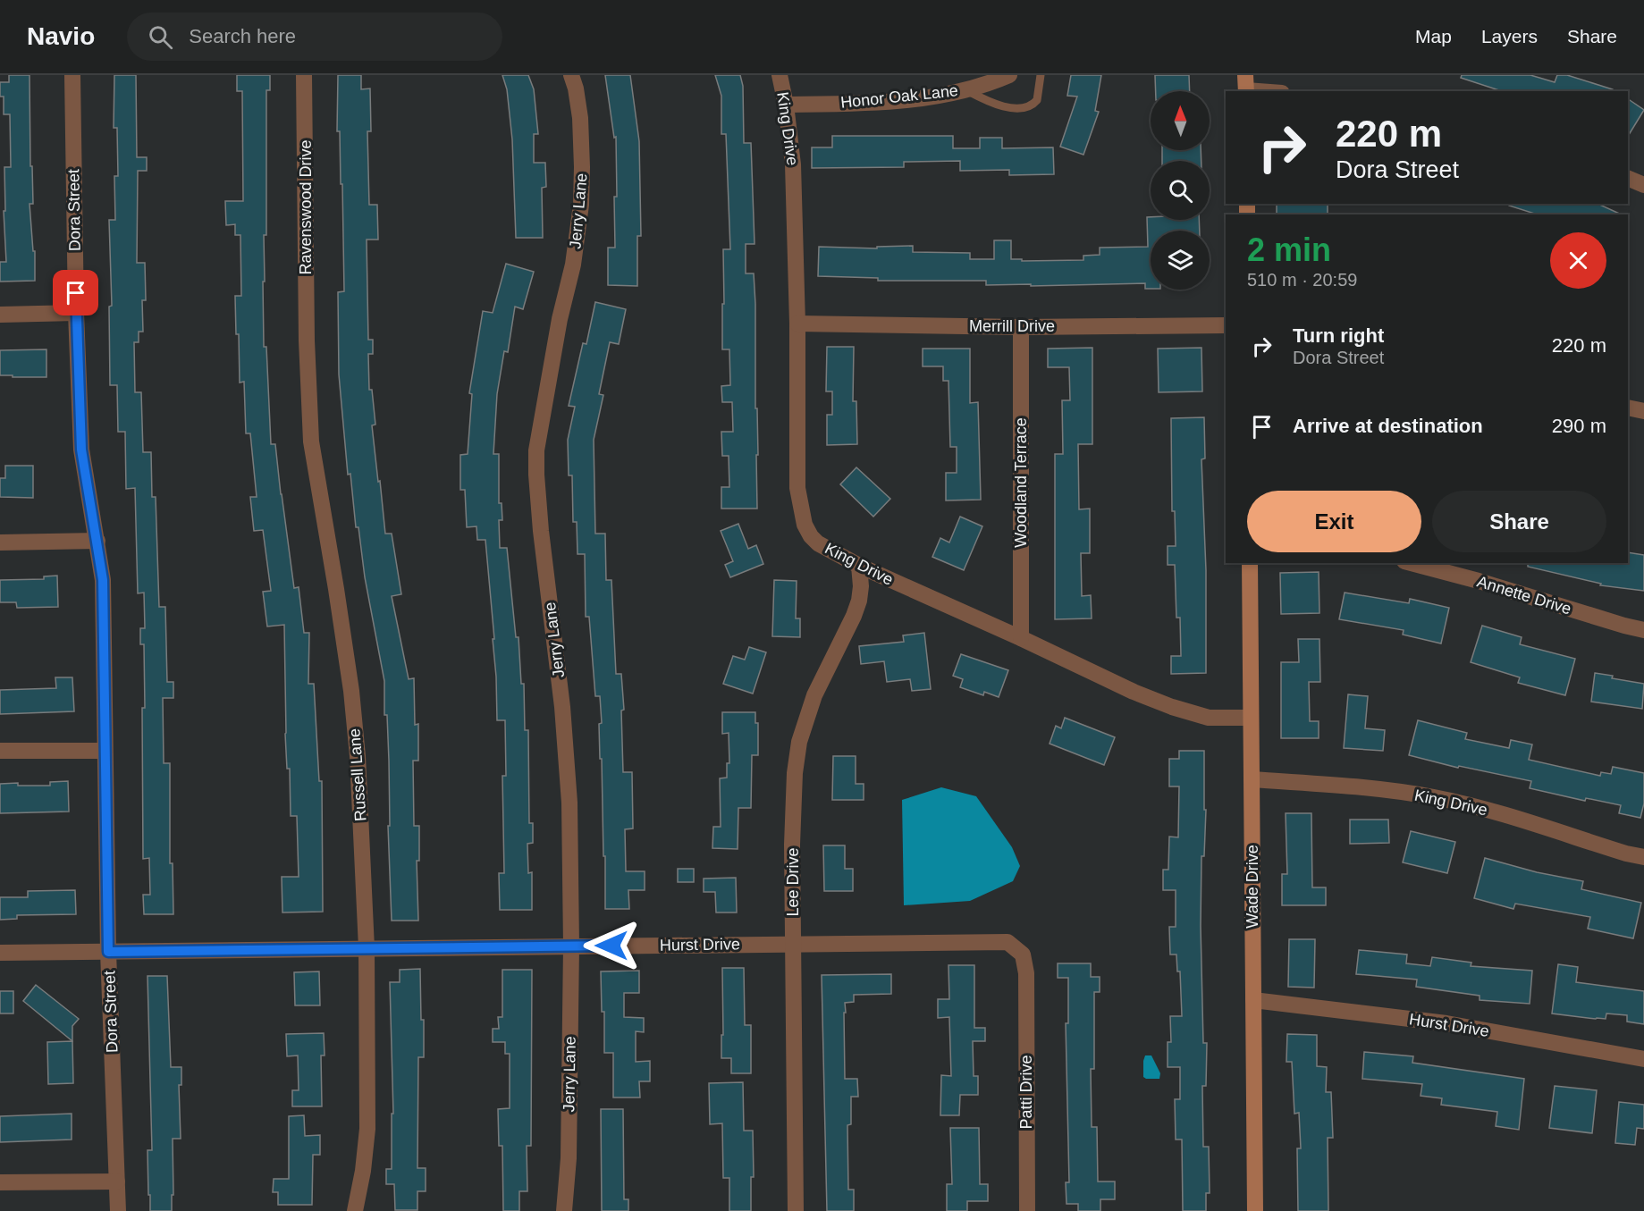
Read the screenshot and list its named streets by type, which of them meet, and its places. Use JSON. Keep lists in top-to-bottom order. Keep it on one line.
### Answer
{"streets":{"street":["Honor Oak Lane","King Drive","Ravenswood Drive","Dora Street","Jerry Lane","Merrill Drive","Woodland Terrace","Annette Drive","Russell Lane","Lee Drive","Wade Drive","Hurst Drive","Patti Drive"]},"crossings":[["Honor Oak Lane","King Drive"],["King Drive","Merrill Drive"],["King Drive","Woodland Terrace"],["King Drive","Lee Drive"],["King Drive","Wade Drive"],["Ravenswood Drive","Russell Lane"],["Dora Street","Hurst Drive"],["Jerry Lane","Hurst Drive"],["Merrill Drive","Woodland Terrace"],["Russell Lane","Hurst Drive"],["Lee Drive","Hurst Drive"],["Wade Drive","Hurst Drive"],["Hurst Drive","Patti Drive"]],"north":"top","page":{"header":"Navio","search":"Search here","nav":["Map","Layers","Share"],"turn":["220 m","Dora Street"],"heading":["2 min","510 m · 20:59"],"list":[{"name":"Turn right","note":"Dora Street","value":"220 m"},{"name":"Arrive at destination","value":"290 m"}],"buttons":["Exit","Share"]}}
